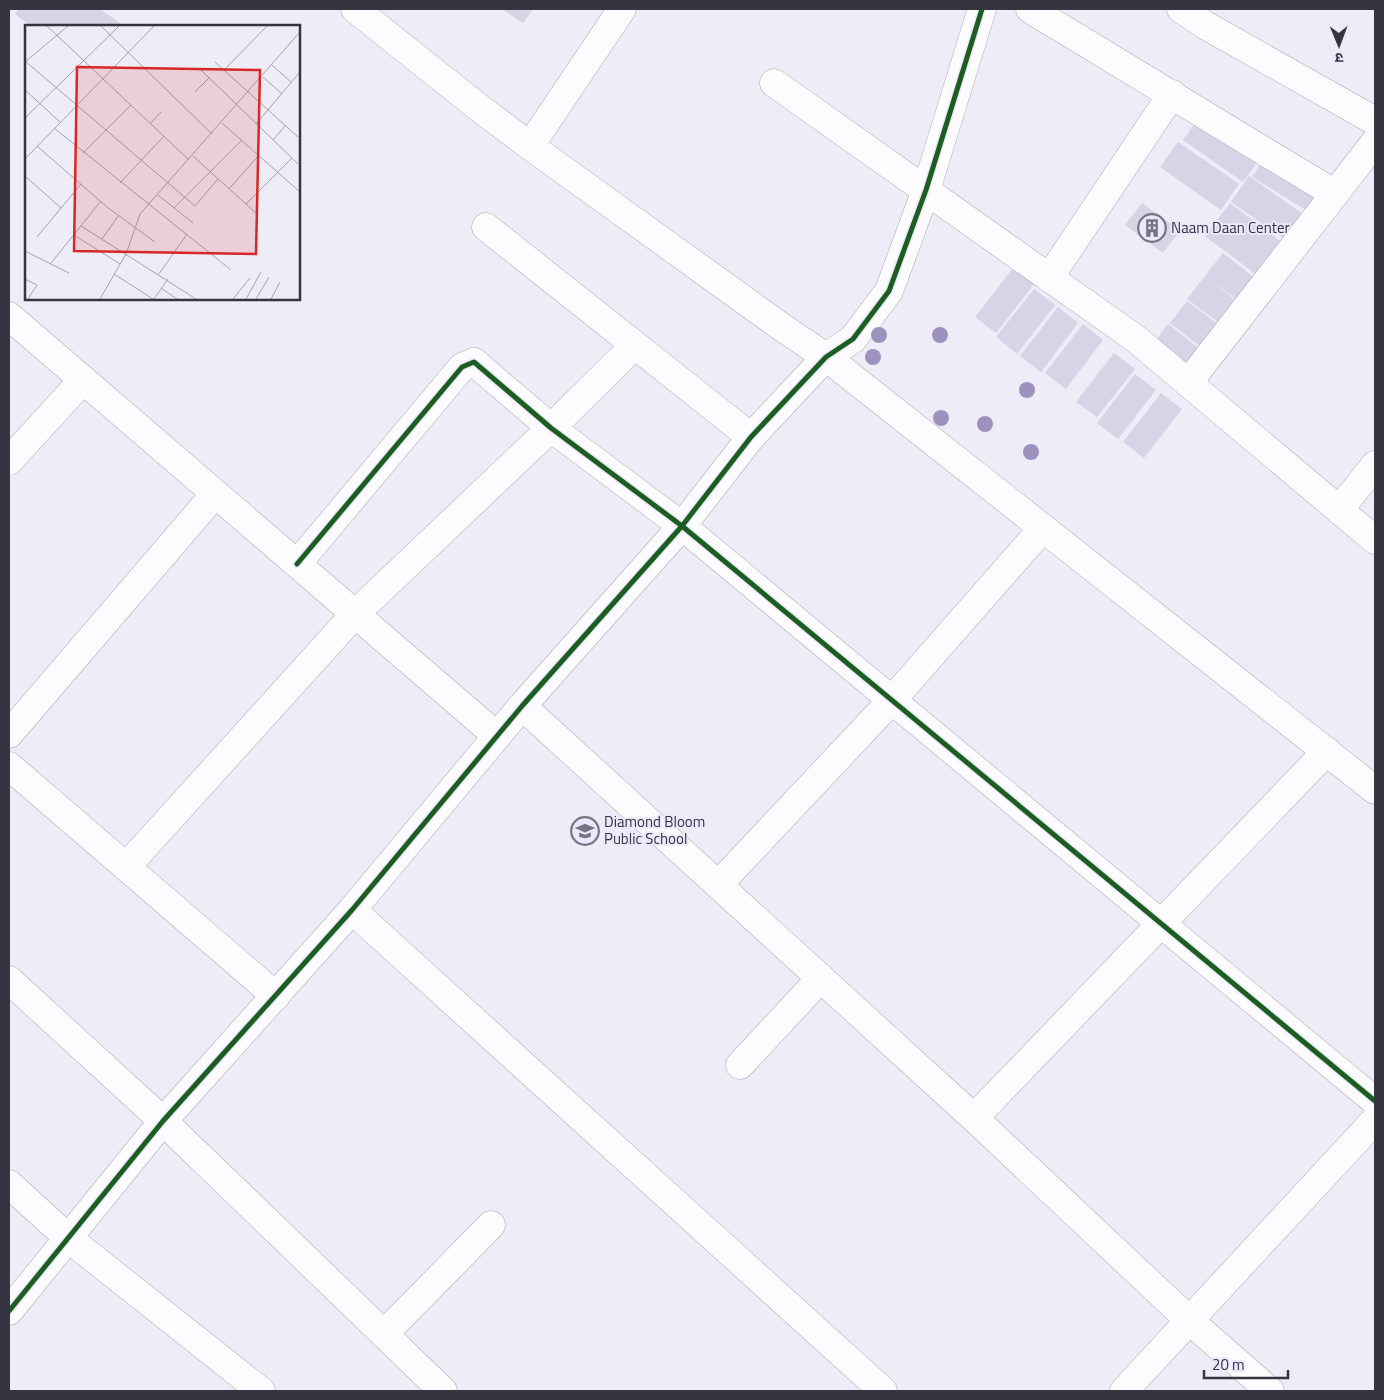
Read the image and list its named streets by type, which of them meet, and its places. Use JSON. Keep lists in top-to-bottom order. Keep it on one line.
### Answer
{"places":{"building":["Naam Daan Center"],"school or university":["Diamond Bloom Public School"]},"scale_bar":"20 m","north":"bottom"}
